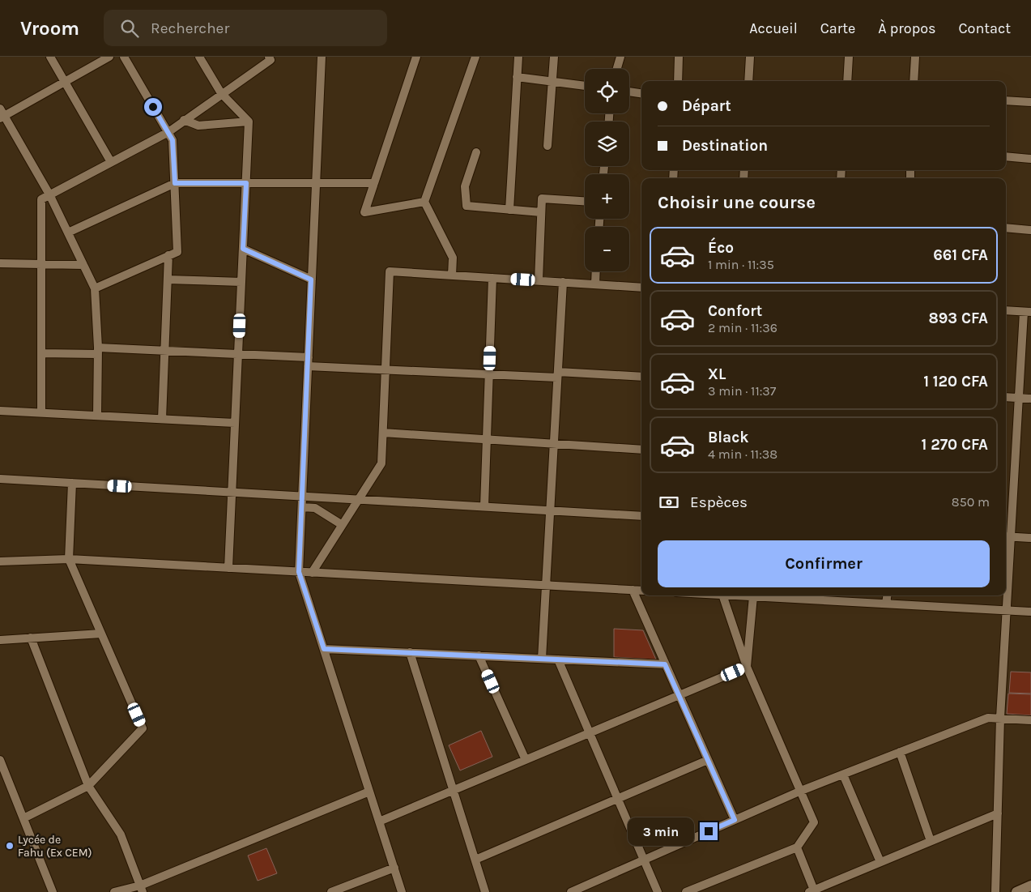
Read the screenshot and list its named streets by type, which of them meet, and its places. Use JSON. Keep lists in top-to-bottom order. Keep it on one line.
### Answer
{"places":["Lycée de Fahu (Ex CEM)"],"page":{"header":"Vroom","search":"Rechercher","nav":["Accueil","Carte","À propos","Contact"],"map_buttons":["+","−"],"banner":["Départ","Destination"],"heading":"Choisir une course","list":[{"name":"Éco","note":"1 min · 11:35","value":"661 CFA"},{"name":"Confort","note":"2 min · 11:36","value":"893 CFA"},{"name":"XL","note":"3 min · 11:37","value":"1 120 CFA"},{"name":"Black","note":"4 min · 11:38","value":"1 270 CFA"}],"pay":["Espèces","850 m"],"buttons":"Confirmer","bubble":"3 min"}}
